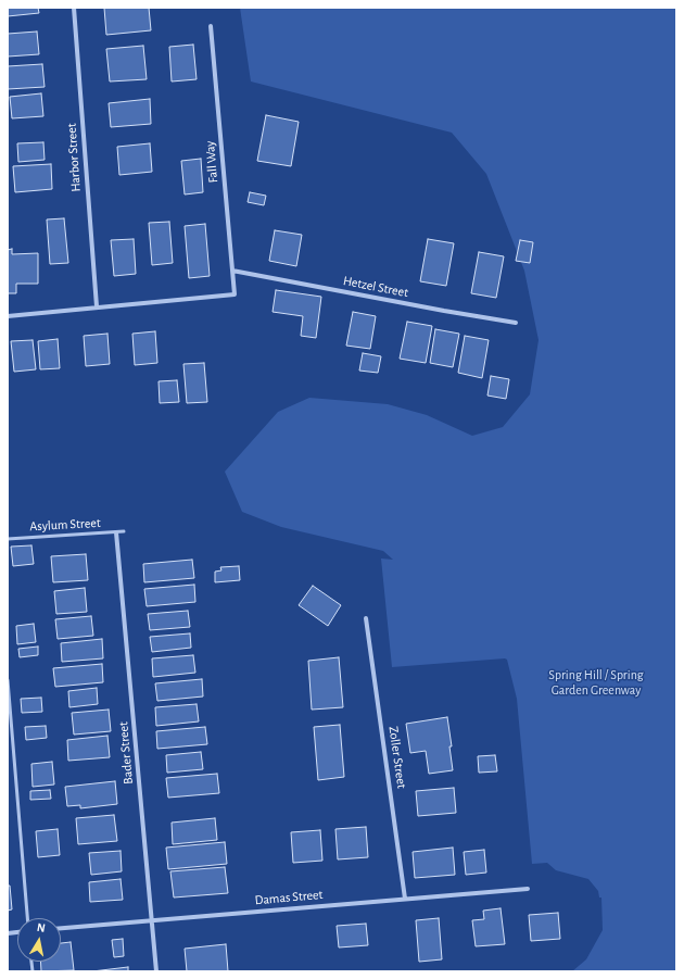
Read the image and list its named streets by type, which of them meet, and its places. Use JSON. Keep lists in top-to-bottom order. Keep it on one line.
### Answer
{"streets":{"street":["Harbor Street","Fall Way","Hetzel Street","Bader Street","Zoller Street","Damas Street"],"lane":["Asylum Street"]},"crossings":[["Harbor Street","Fall Way"],["Fall Way","Hetzel Street"],["Asylum Street","Bader Street"],["Bader Street","Damas Street"],["Zoller Street","Damas Street"]],"parks":["Spring Hill / Spring Garden Greenway"],"north":"top"}
